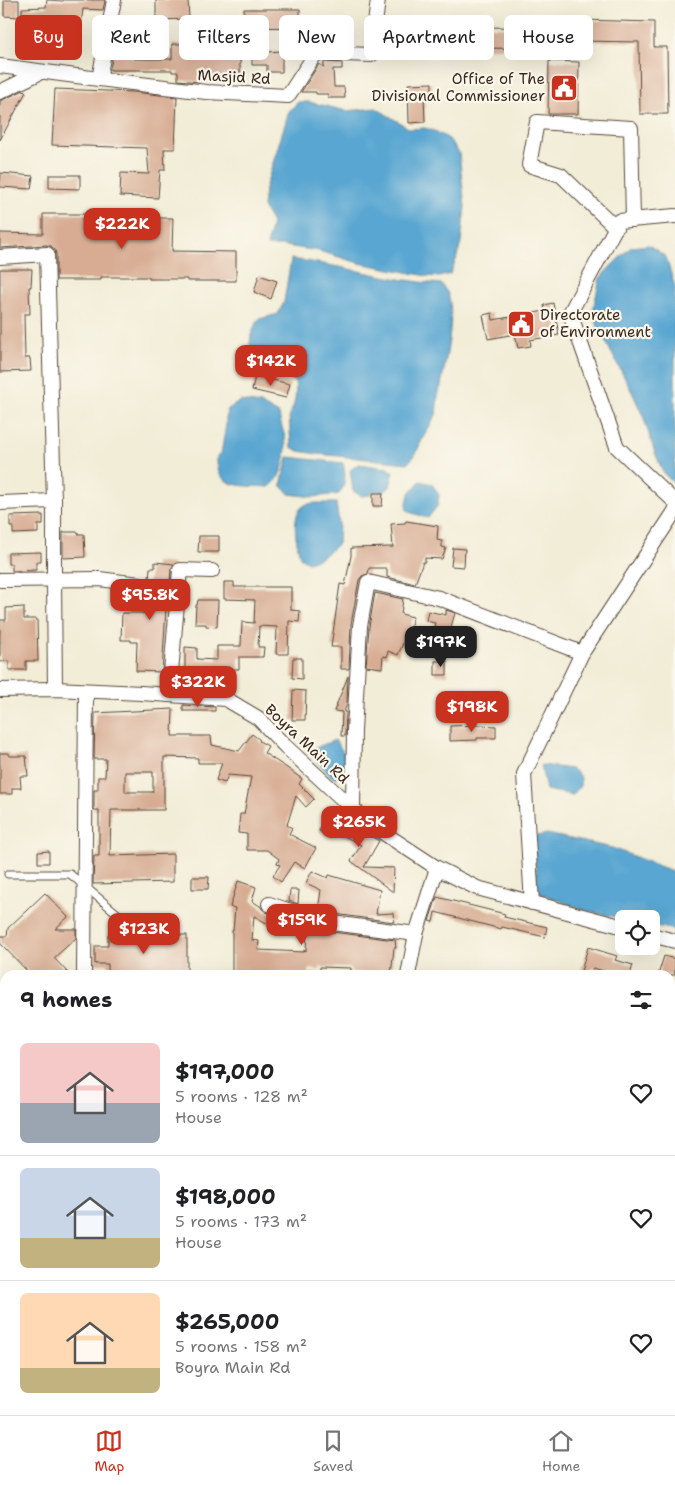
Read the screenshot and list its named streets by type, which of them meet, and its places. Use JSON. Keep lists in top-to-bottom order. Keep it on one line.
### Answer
{"streets":{"street":["Masjid Rd","Boyra Main Rd"]},"places":{"public building":["Office of The Divisional Commissioner","Directorate of Environment"]},"page":{"chip":["Buy","Rent","Filters","New","Apartment","House"],"price":["$222K","$142K","$95.8K","$197K","$322K","$198K","$265K","$159K","$123K"],"heading":"9 homes","list":[{"name":"$197,000","note":"5 rooms · 128 m² · House"},{"name":"$198,000","note":"5 rooms · 173 m² · House"},{"name":"$265,000","note":"5 rooms · 158 m² · Boyra Main Rd"}],"tabs":["Map","Saved","Home"]}}
